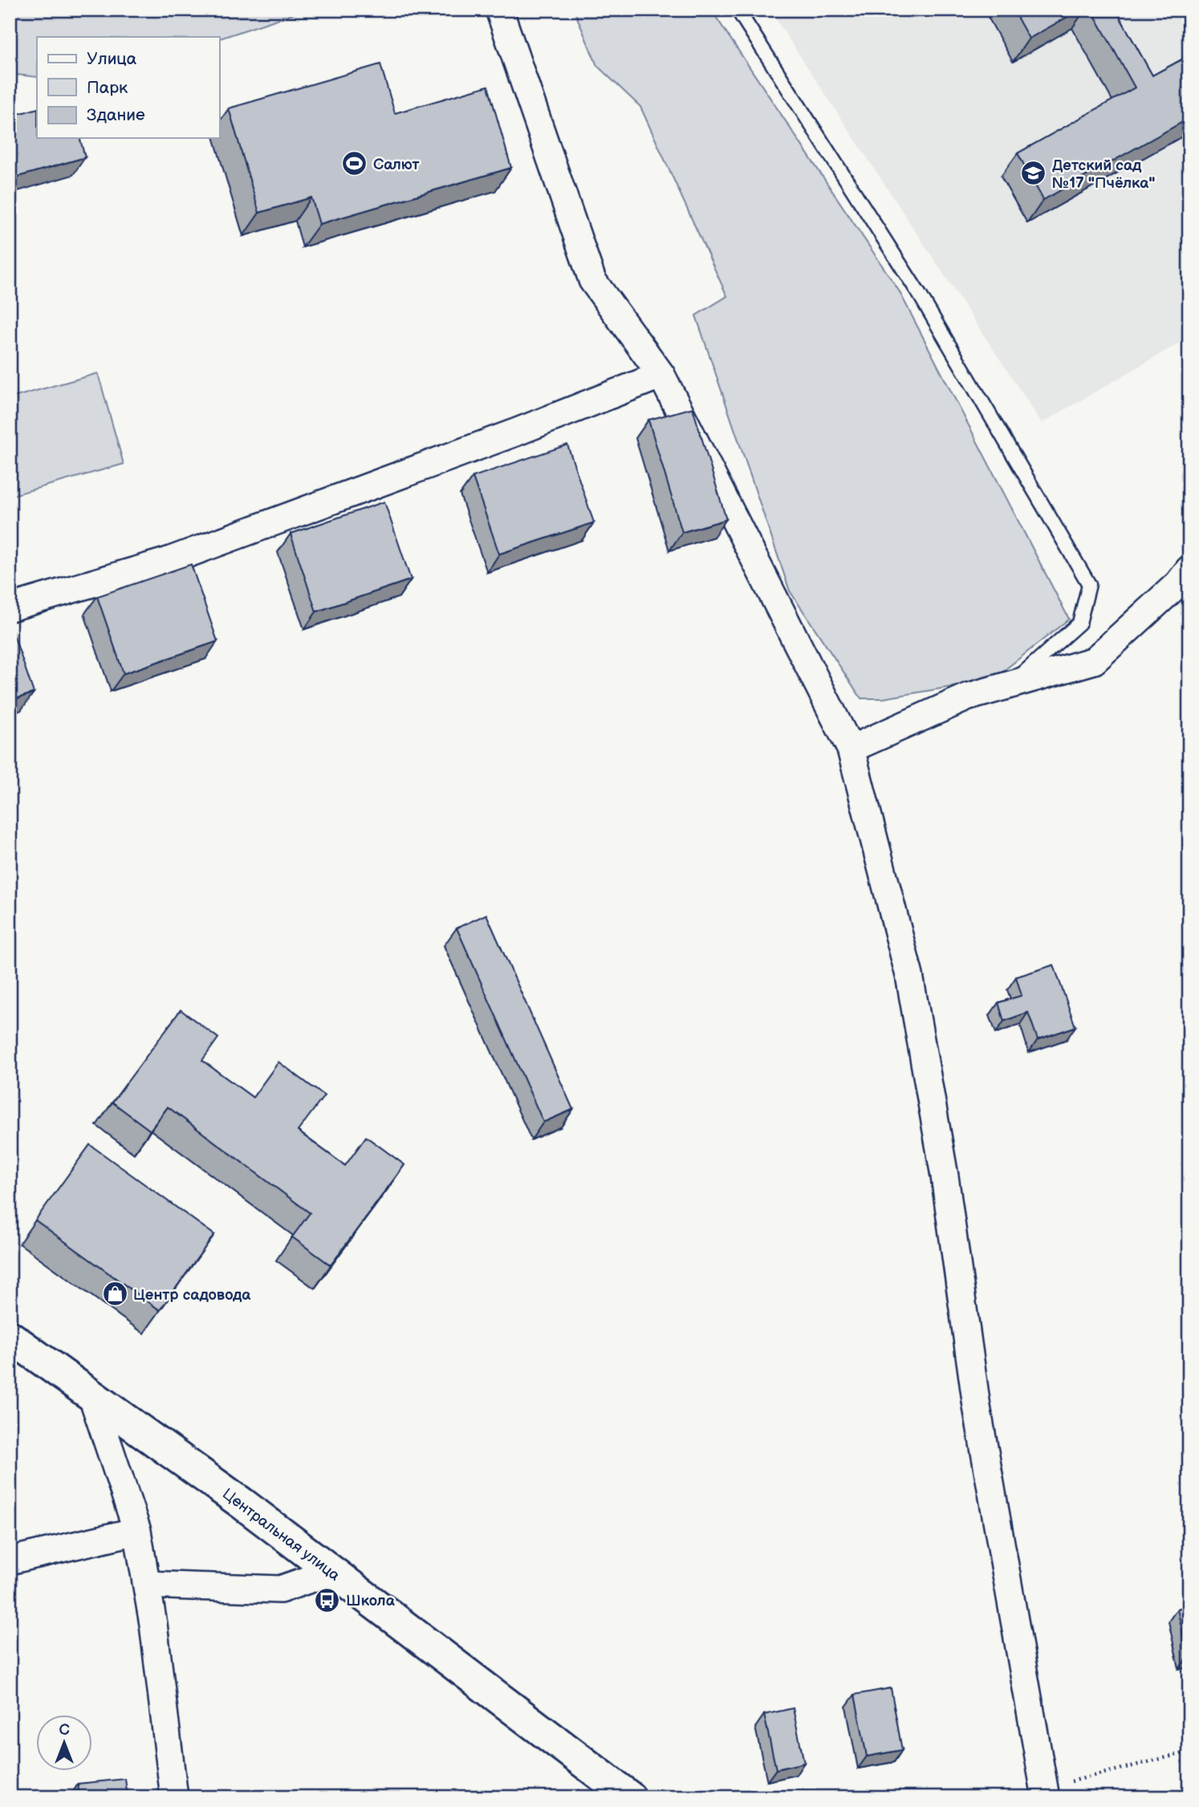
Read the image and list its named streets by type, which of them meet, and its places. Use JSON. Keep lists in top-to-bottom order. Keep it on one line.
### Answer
{"streets":{"main road":["Центральная улица"]},"places":{"sports":["Салют"],"school or university":["Детский сад №17 \"Пчёлка\""],"shop":["Центр садовода"],"bus stop":["Школа"]},"legend":["Улица","Парк","Здание"],"north":"top"}
